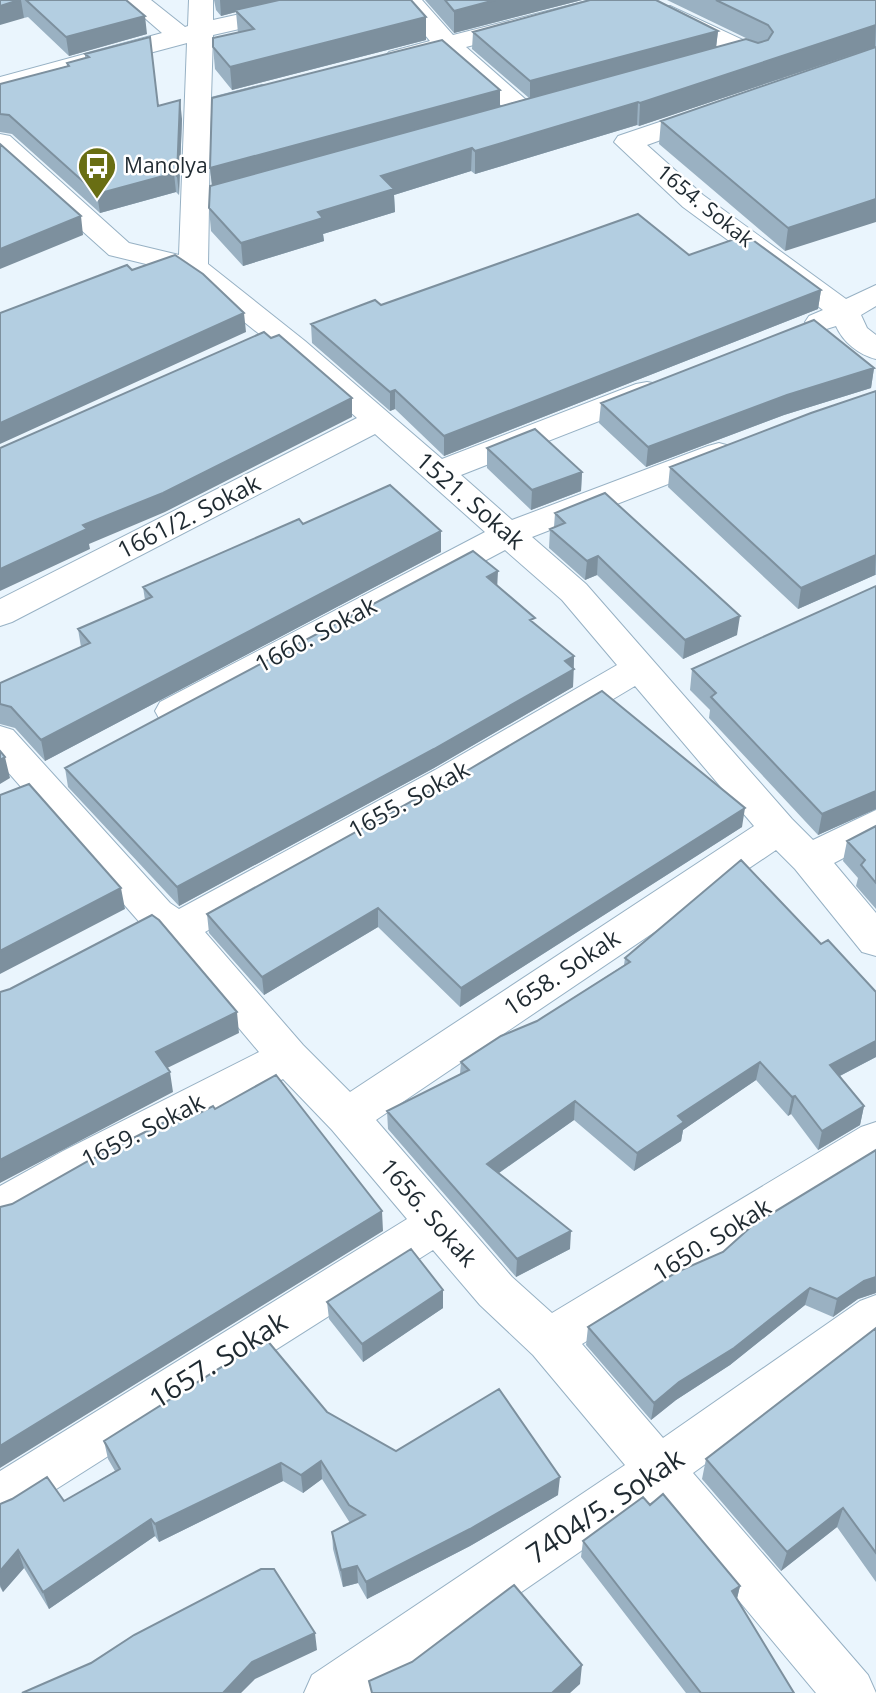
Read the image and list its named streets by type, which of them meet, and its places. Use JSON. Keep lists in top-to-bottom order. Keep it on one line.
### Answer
{"streets":{"street":["1654. Sokak","1521. Sokak","1661/2. Sokak","1660. Sokak","1655. Sokak","1658. Sokak","1659. Sokak","1656. Sokak","1650. Sokak","1657. Sokak","7404/5. Sokak"]},"crossings":[["1521. Sokak","1661/2. Sokak"],["1521. Sokak","1660. Sokak"],["1521. Sokak","1655. Sokak"],["1521. Sokak","1658. Sokak"],["1655. Sokak","1656. Sokak"],["1658. Sokak","1656. Sokak"],["1659. Sokak","1656. Sokak"],["1656. Sokak","1650. Sokak"],["1656. Sokak","1657. Sokak"],["1656. Sokak","7404/5. Sokak"]],"places":{"bus stop":["Manolya"]}}
